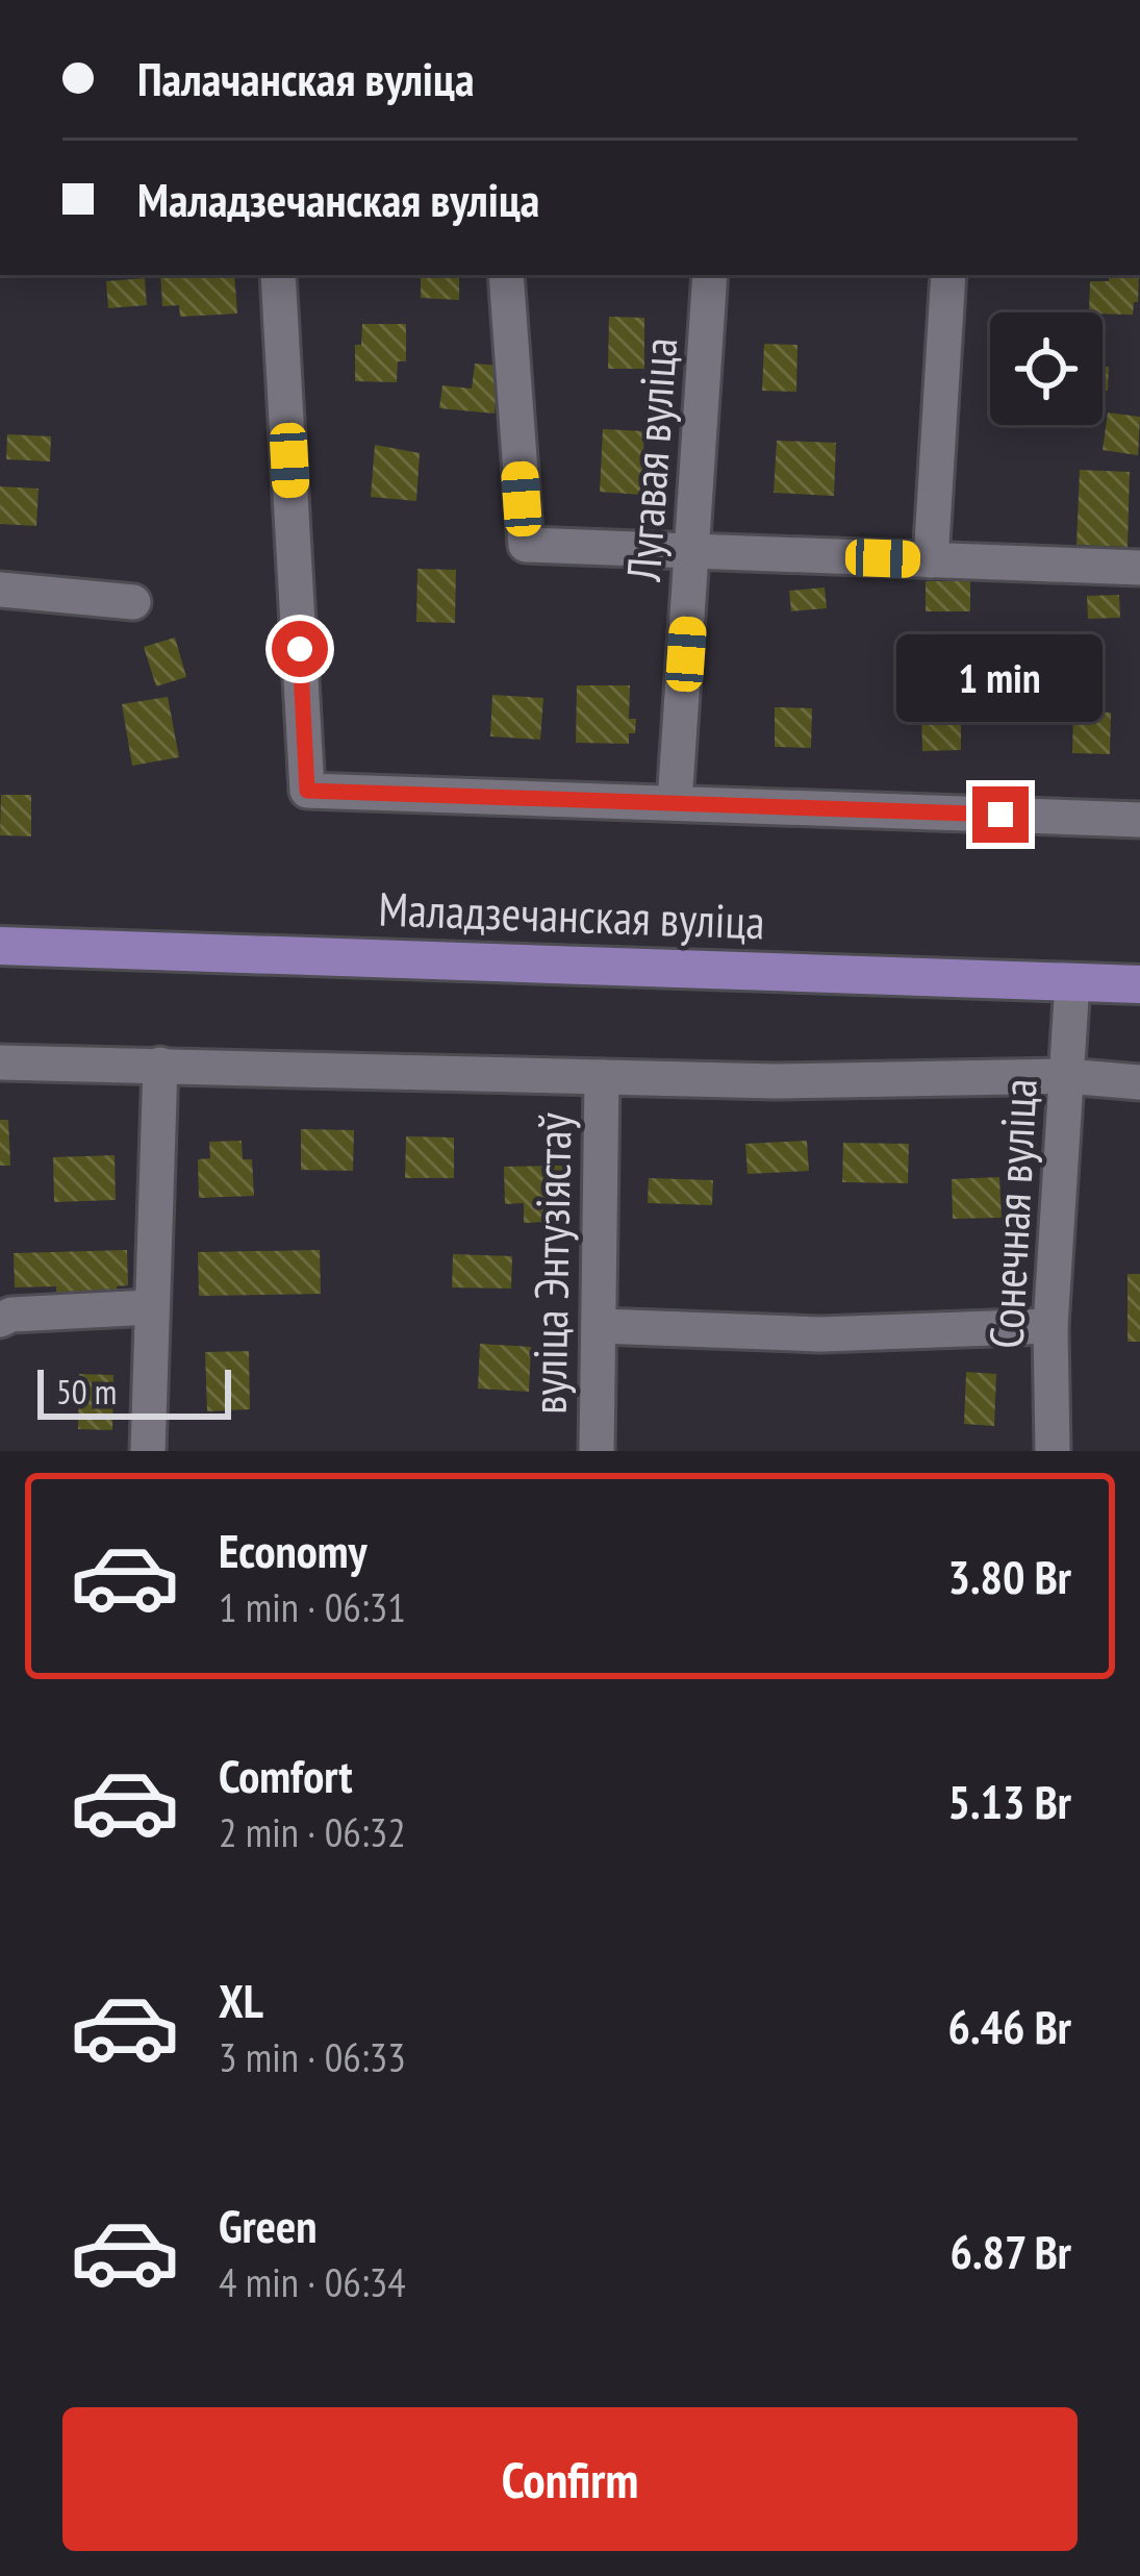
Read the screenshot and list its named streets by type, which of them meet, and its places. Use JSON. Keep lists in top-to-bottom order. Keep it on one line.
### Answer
{"streets":{"main road":["Маладзечанская вуліца"],"street":["Лугавая вуліца","Сонечная вуліца","вуліца Энтузіястаў"]},"crossings":[["Маладзечанская вуліца","Сонечная вуліца"]],"scale_bar":"50 m","page":{"banner":["Палачанская вуліца","Маладзечанская вуліца"],"bubble":"1 min","scale":"50 m","list":[{"name":"Economy","note":"1 min · 06:31","value":"3.80 Br"},{"name":"Comfort","note":"2 min · 06:32","value":"5.13 Br"},{"name":"XL","note":"3 min · 06:33","value":"6.46 Br"},{"name":"Green","note":"4 min · 06:34","value":"6.87 Br"}],"buttons":"Confirm"}}
